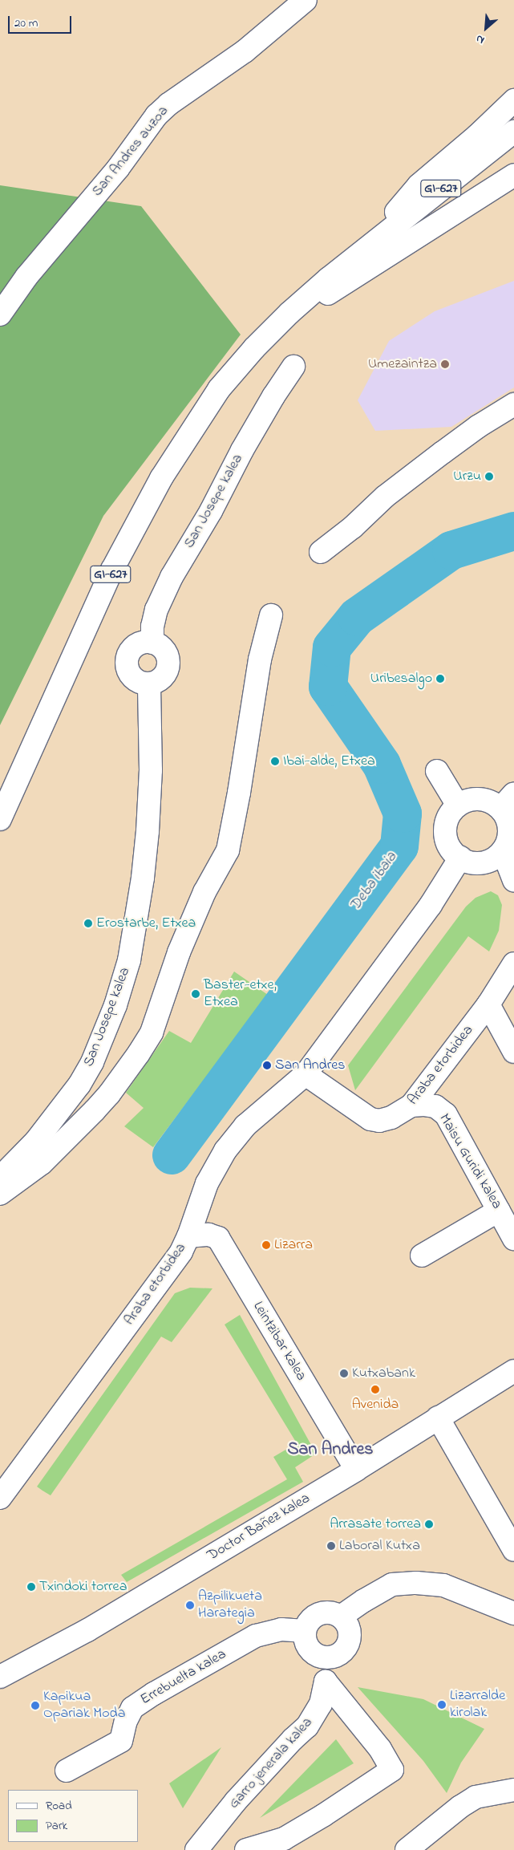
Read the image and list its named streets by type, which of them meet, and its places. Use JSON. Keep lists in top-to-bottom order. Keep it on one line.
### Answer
{"streets":{"street":["San Andres auzoa","GI-627","San Josepe kalea","Araba etorbidea","Maisu Guridi kalea","Leintzibar kalea","Doctor Bañez kalea","Errebuelta kalea","Garro jenerala kalea"]},"crossings":[["Araba etorbidea","Maisu Guridi kalea"],["Araba etorbidea","Leintzibar kalea"],["Leintzibar kalea","Doctor Bañez kalea"]],"districts":["San Andres"],"water":["Deba ibaia"],"places":["Umezaintza","Urzu","Uribesalgo","Ibai-alde, Etxea","Erostarbe, Etxea","Baster-etxe, Etxea","San Andres","Lizarra","Kutxabank","Avenida","Arrasate torrea","Laboral Kutxa","Txindoki torrea","Azpilikueta Harategia","Lizarralde kirolak","Kapikua Opariak Moda"],"legend":["Road","Park"],"scale_bar":"20 m","north":"bottom left"}
